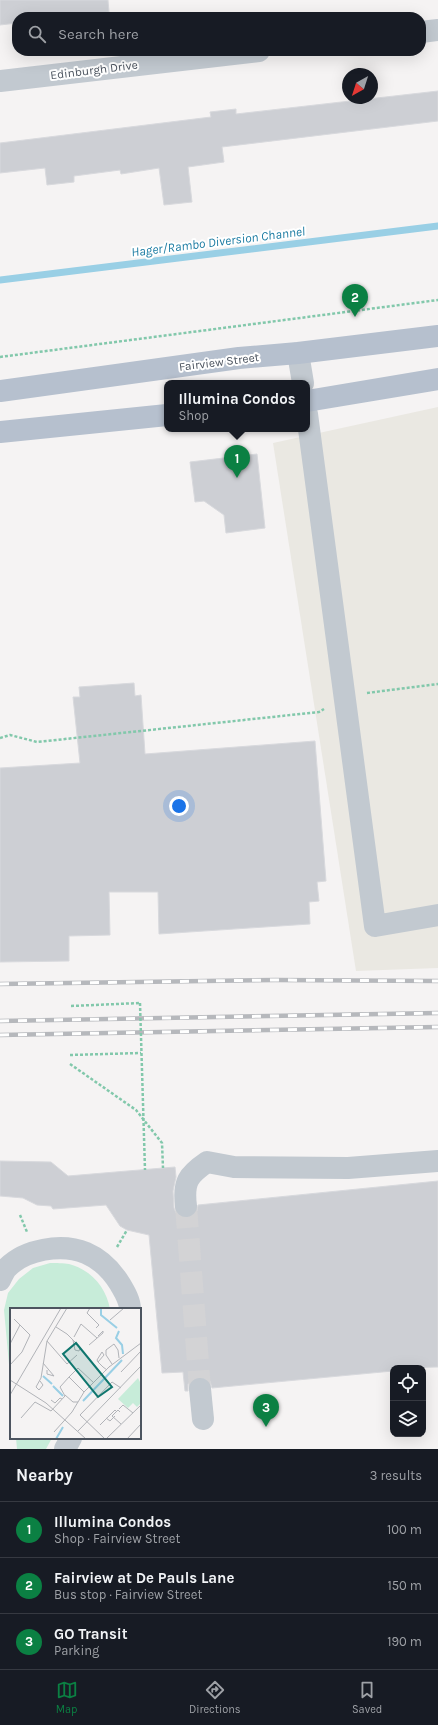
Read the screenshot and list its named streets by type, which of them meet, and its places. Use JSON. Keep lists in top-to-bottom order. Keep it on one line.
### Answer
{"streets":{"main road":["Fairview Street"],"street":["Edinburgh Drive"]},"water":["Hager/Rambo Diversion Channel"],"north":"bottom left","page":{"search":"Search here","pins":["2","1","3"],"popup":["Illumina Condos","Shop"],"heading":["Nearby","3 results"],"list":[{"mark":"1","name":"Illumina Condos","note":"Shop · Fairview Street","value":"100 m"},{"mark":"2","name":"Fairview at De Pauls Lane","note":"Bus stop · Fairview Street","value":"150 m"},{"mark":"3","name":"GO Transit","note":"Parking","value":"190 m"}],"nav":["Map","Directions","Saved"]}}
